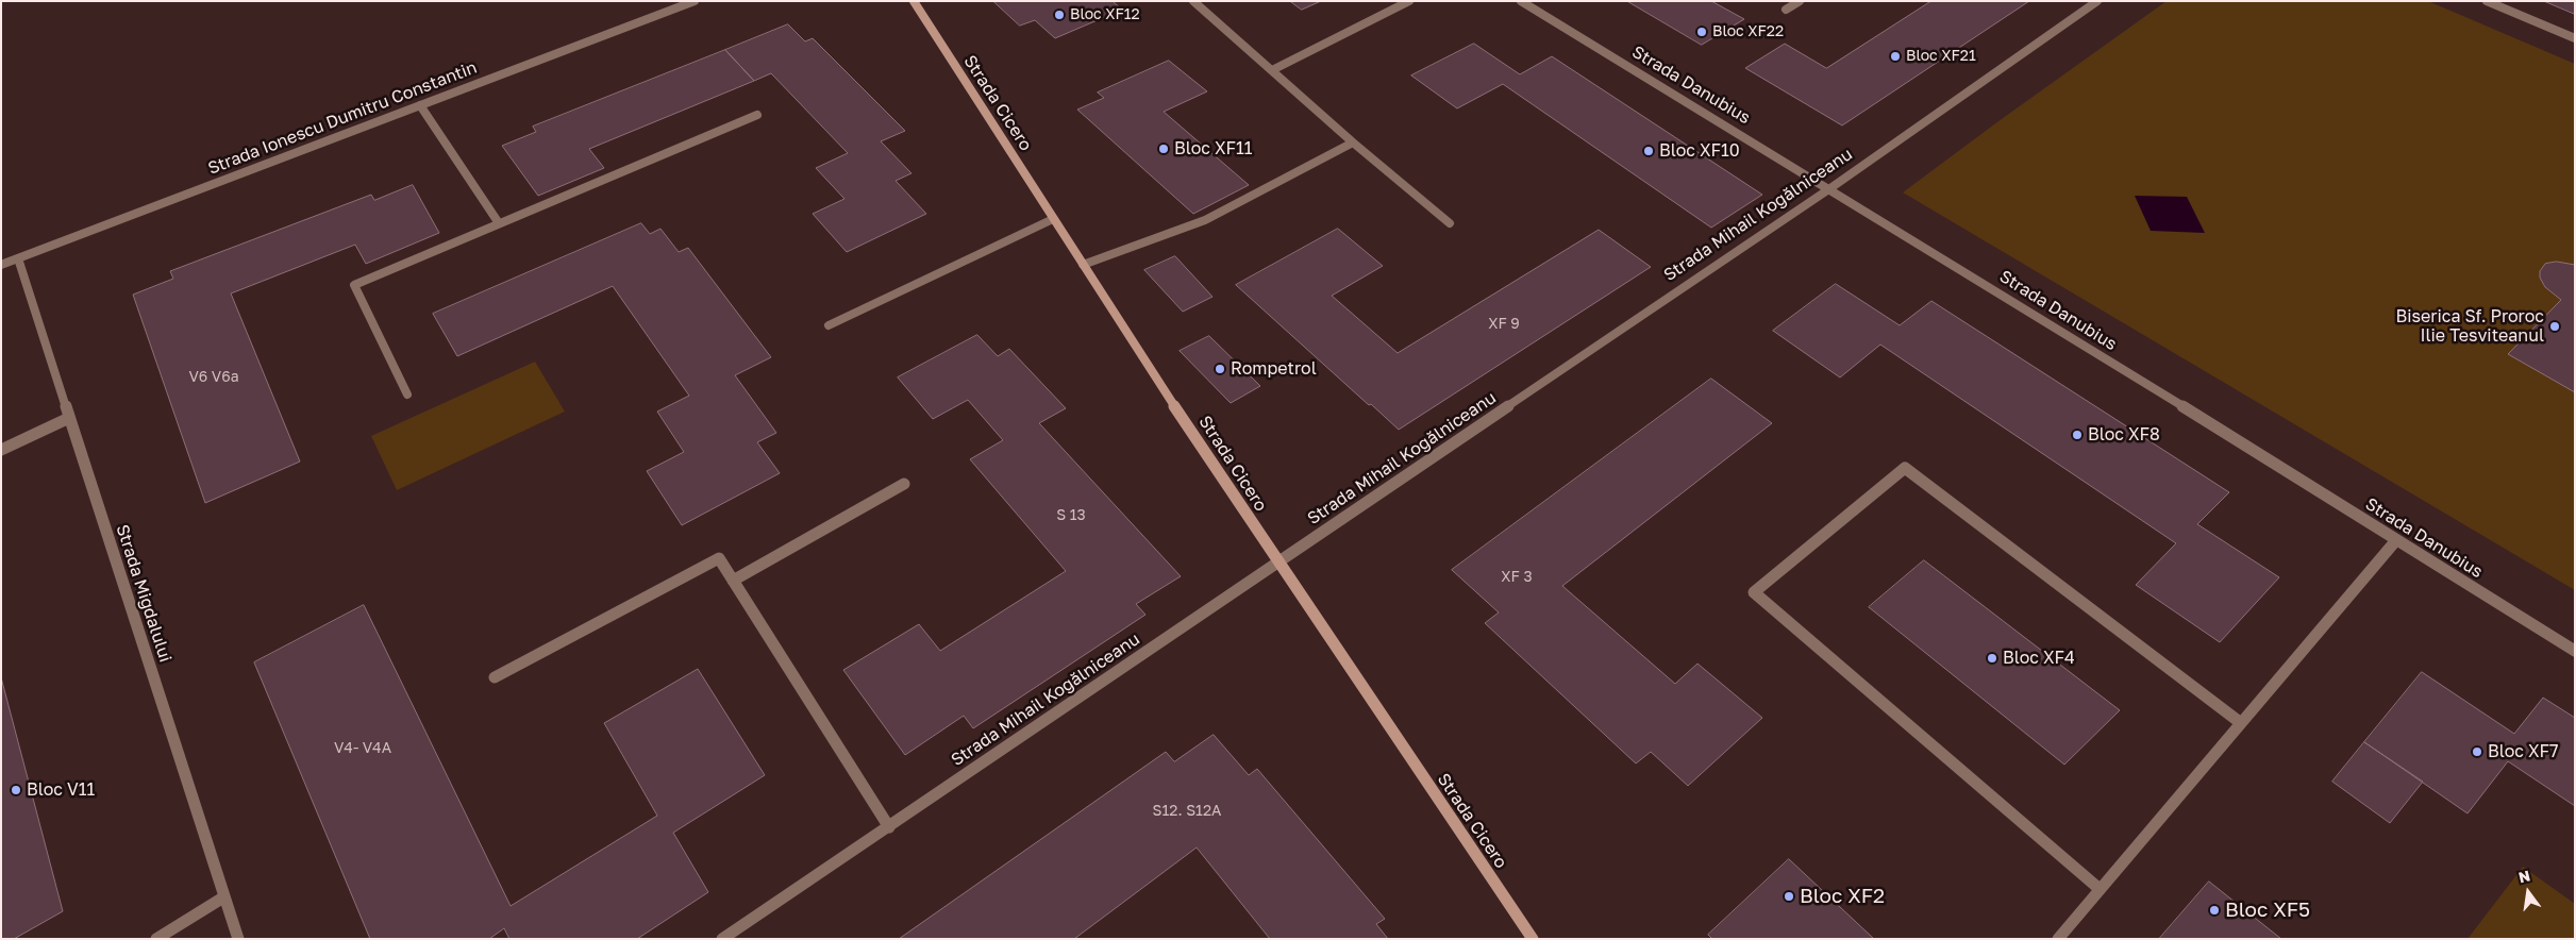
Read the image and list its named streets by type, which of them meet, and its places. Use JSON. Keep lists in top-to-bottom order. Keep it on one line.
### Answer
{"streets":{"main road":["Strada Cicero"],"street":["Strada Danubius","Strada Ionescu Dumitru Constantin","Strada Mihail Kogălniceanu","Strada Migdalului"]},"crossings":[["Strada Danubius","Strada Mihail Kogălniceanu"],["Strada Cicero","Strada Mihail Kogălniceanu"],["Strada Ionescu Dumitru Constantin","Strada Migdalului"]],"places":["Bloc XF12","Bloc XF22","Bloc XF21","Bloc XF11","Bloc XF10","Biserica Sf. Proroc Ilie Tesviteanul","Rompetrol","Bloc XF8","Bloc XF4","Bloc XF7","Bloc V11","Bloc XF2","Bloc XF5"],"house_numbers":["XF 9","V6 V6a","S 13","XF 3","V4- V4A","S12. S12A"],"north":"top"}
